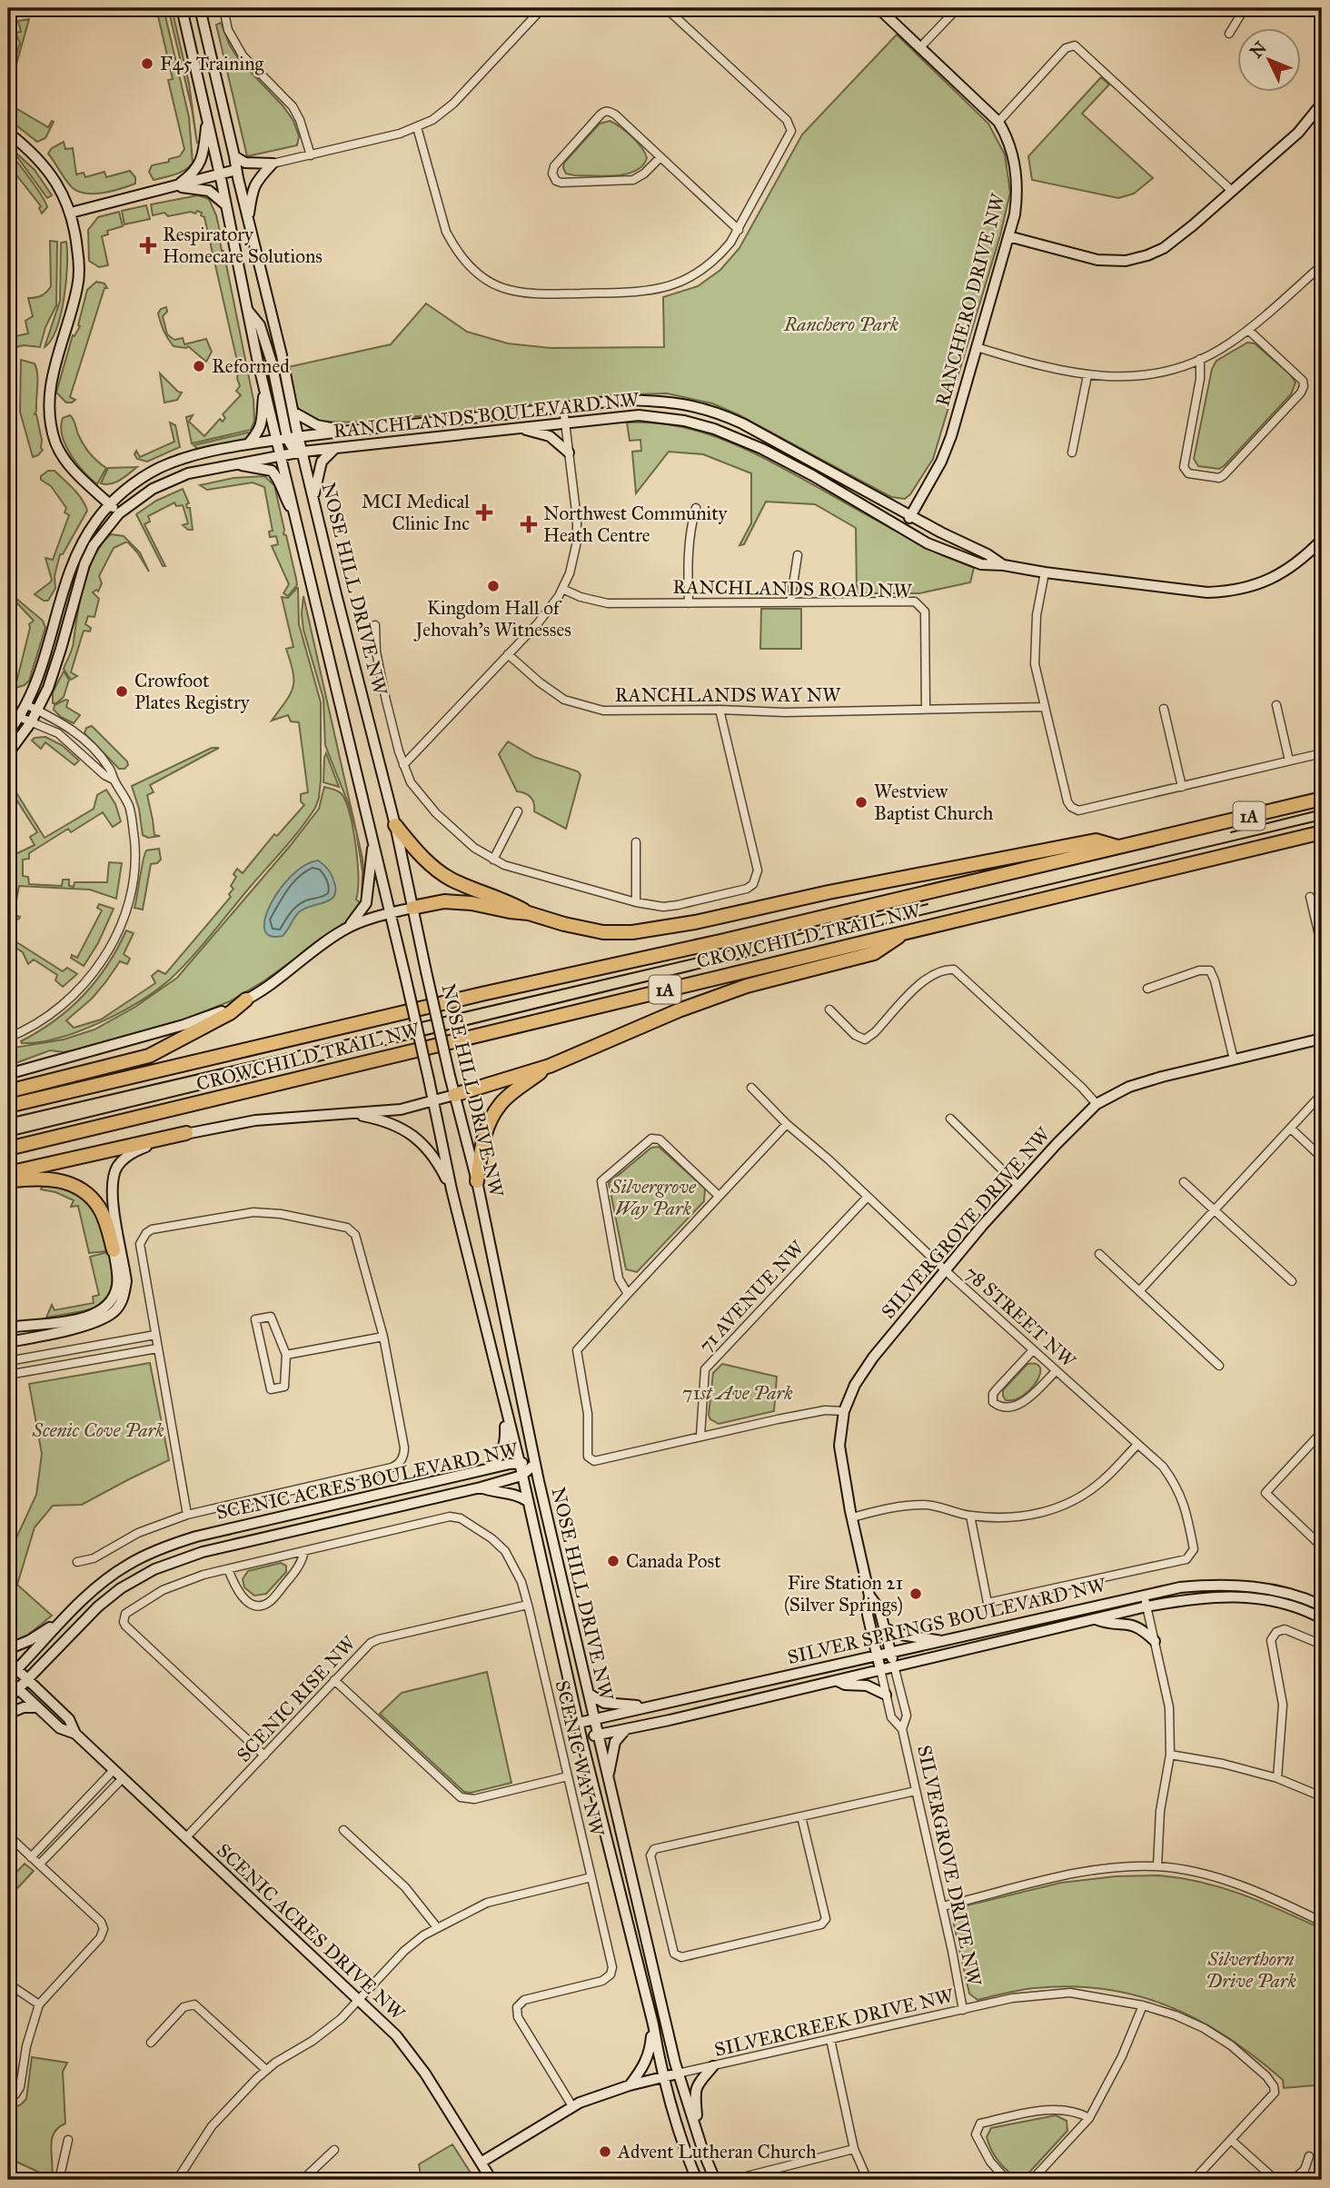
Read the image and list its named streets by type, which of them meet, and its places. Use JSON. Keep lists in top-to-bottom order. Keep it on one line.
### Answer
{"streets":{"highway":["1A","CROWCHILD TRAIL NW"],"street":["RANCHERO DRIVE NW","RANCHLANDS BOULEVARD NW","NOSE HILL DRIVE NW","RANCHLANDS ROAD NW","RANCHLANDS WAY NW","SILVERGROVE DRIVE NW","71 AVENUE NW","78 STREET NW","SCENIC ACRES BOULEVARD NW","SILVER SPRINGS BOULEVARD NW","SCENIC RISE NW","SCENIC WAY NW","SCENIC ACRES DRIVE NW","SILVERCREEK DRIVE NW"]},"crossings":[["RANCHERO DRIVE NW","RANCHLANDS BOULEVARD NW"],["RANCHLANDS BOULEVARD NW","NOSE HILL DRIVE NW"],["NOSE HILL DRIVE NW","SCENIC ACRES BOULEVARD NW"],["NOSE HILL DRIVE NW","SILVER SPRINGS BOULEVARD NW"],["NOSE HILL DRIVE NW","SILVERCREEK DRIVE NW"],["RANCHLANDS ROAD NW","RANCHLANDS WAY NW"],["SILVERGROVE DRIVE NW","78 STREET NW"],["SILVERGROVE DRIVE NW","SILVER SPRINGS BOULEVARD NW"],["SILVERGROVE DRIVE NW","SILVERCREEK DRIVE NW"],["71 AVENUE NW","78 STREET NW"],["SCENIC ACRES BOULEVARD NW","SCENIC ACRES DRIVE NW"],["SCENIC RISE NW","SCENIC WAY NW"],["SCENIC RISE NW","SCENIC ACRES DRIVE NW"]],"parks":["Ranchero Park","Silvergrove Way Park","71st Ave Park","Scenic Cove Park","Silverthorn Drive Park"],"places":{"other":["F45 Training","Reformed","Kingdom Hall of Jehovah's Witnesses","Crowfoot Plates Registry","Westview Baptist Church","Canada Post","Fire Station 21 (Silver Springs)","Advent Lutheran Church"],"health":["Respiratory Homecare Solutions","MCI Medical Clinic Inc","Northwest Community Heath Centre"]},"north":"top left"}
